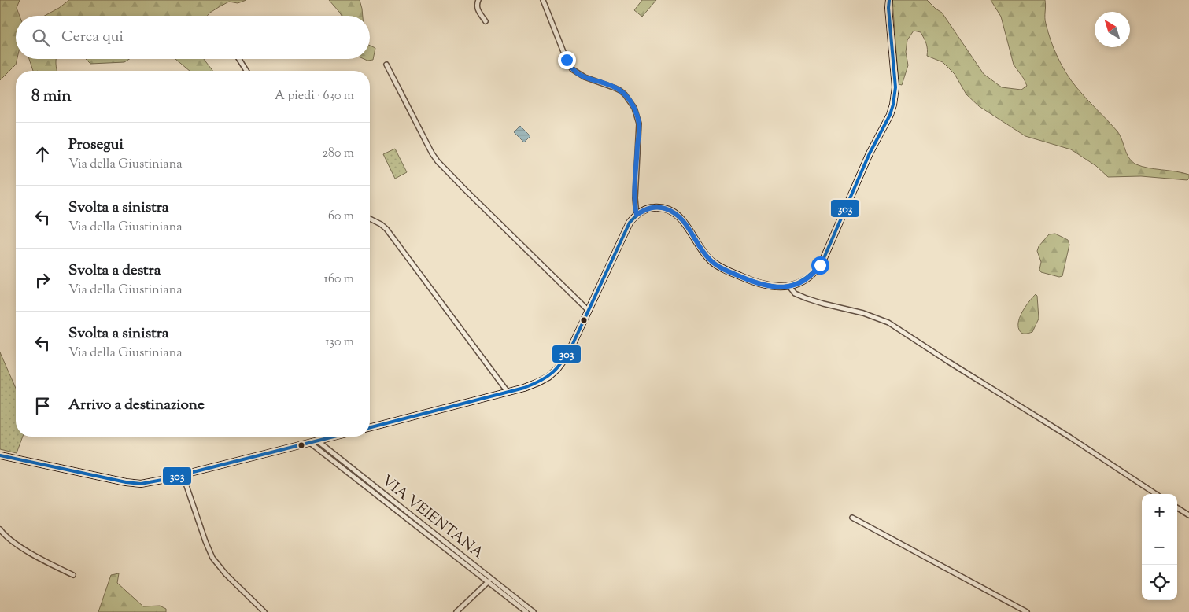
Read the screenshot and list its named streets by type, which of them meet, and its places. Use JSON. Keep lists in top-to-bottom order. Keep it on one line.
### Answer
{"streets":{"street":["VIA VEIENTANA"]},"lines":["transit line 303"],"north":"top left","page":{"search":"Cerca qui","heading":["8 min","A piedi · 630 m"],"list":[["Prosegui","Via della Giustiniana","280 m"],["Svolta a sinistra","Via della Giustiniana","60 m"],["Svolta a destra","Via della Giustiniana","160 m"],["Svolta a sinistra","Via della Giustiniana","130 m"],"Arrivo a destinazione"],"map_buttons":["+","−"]}}
